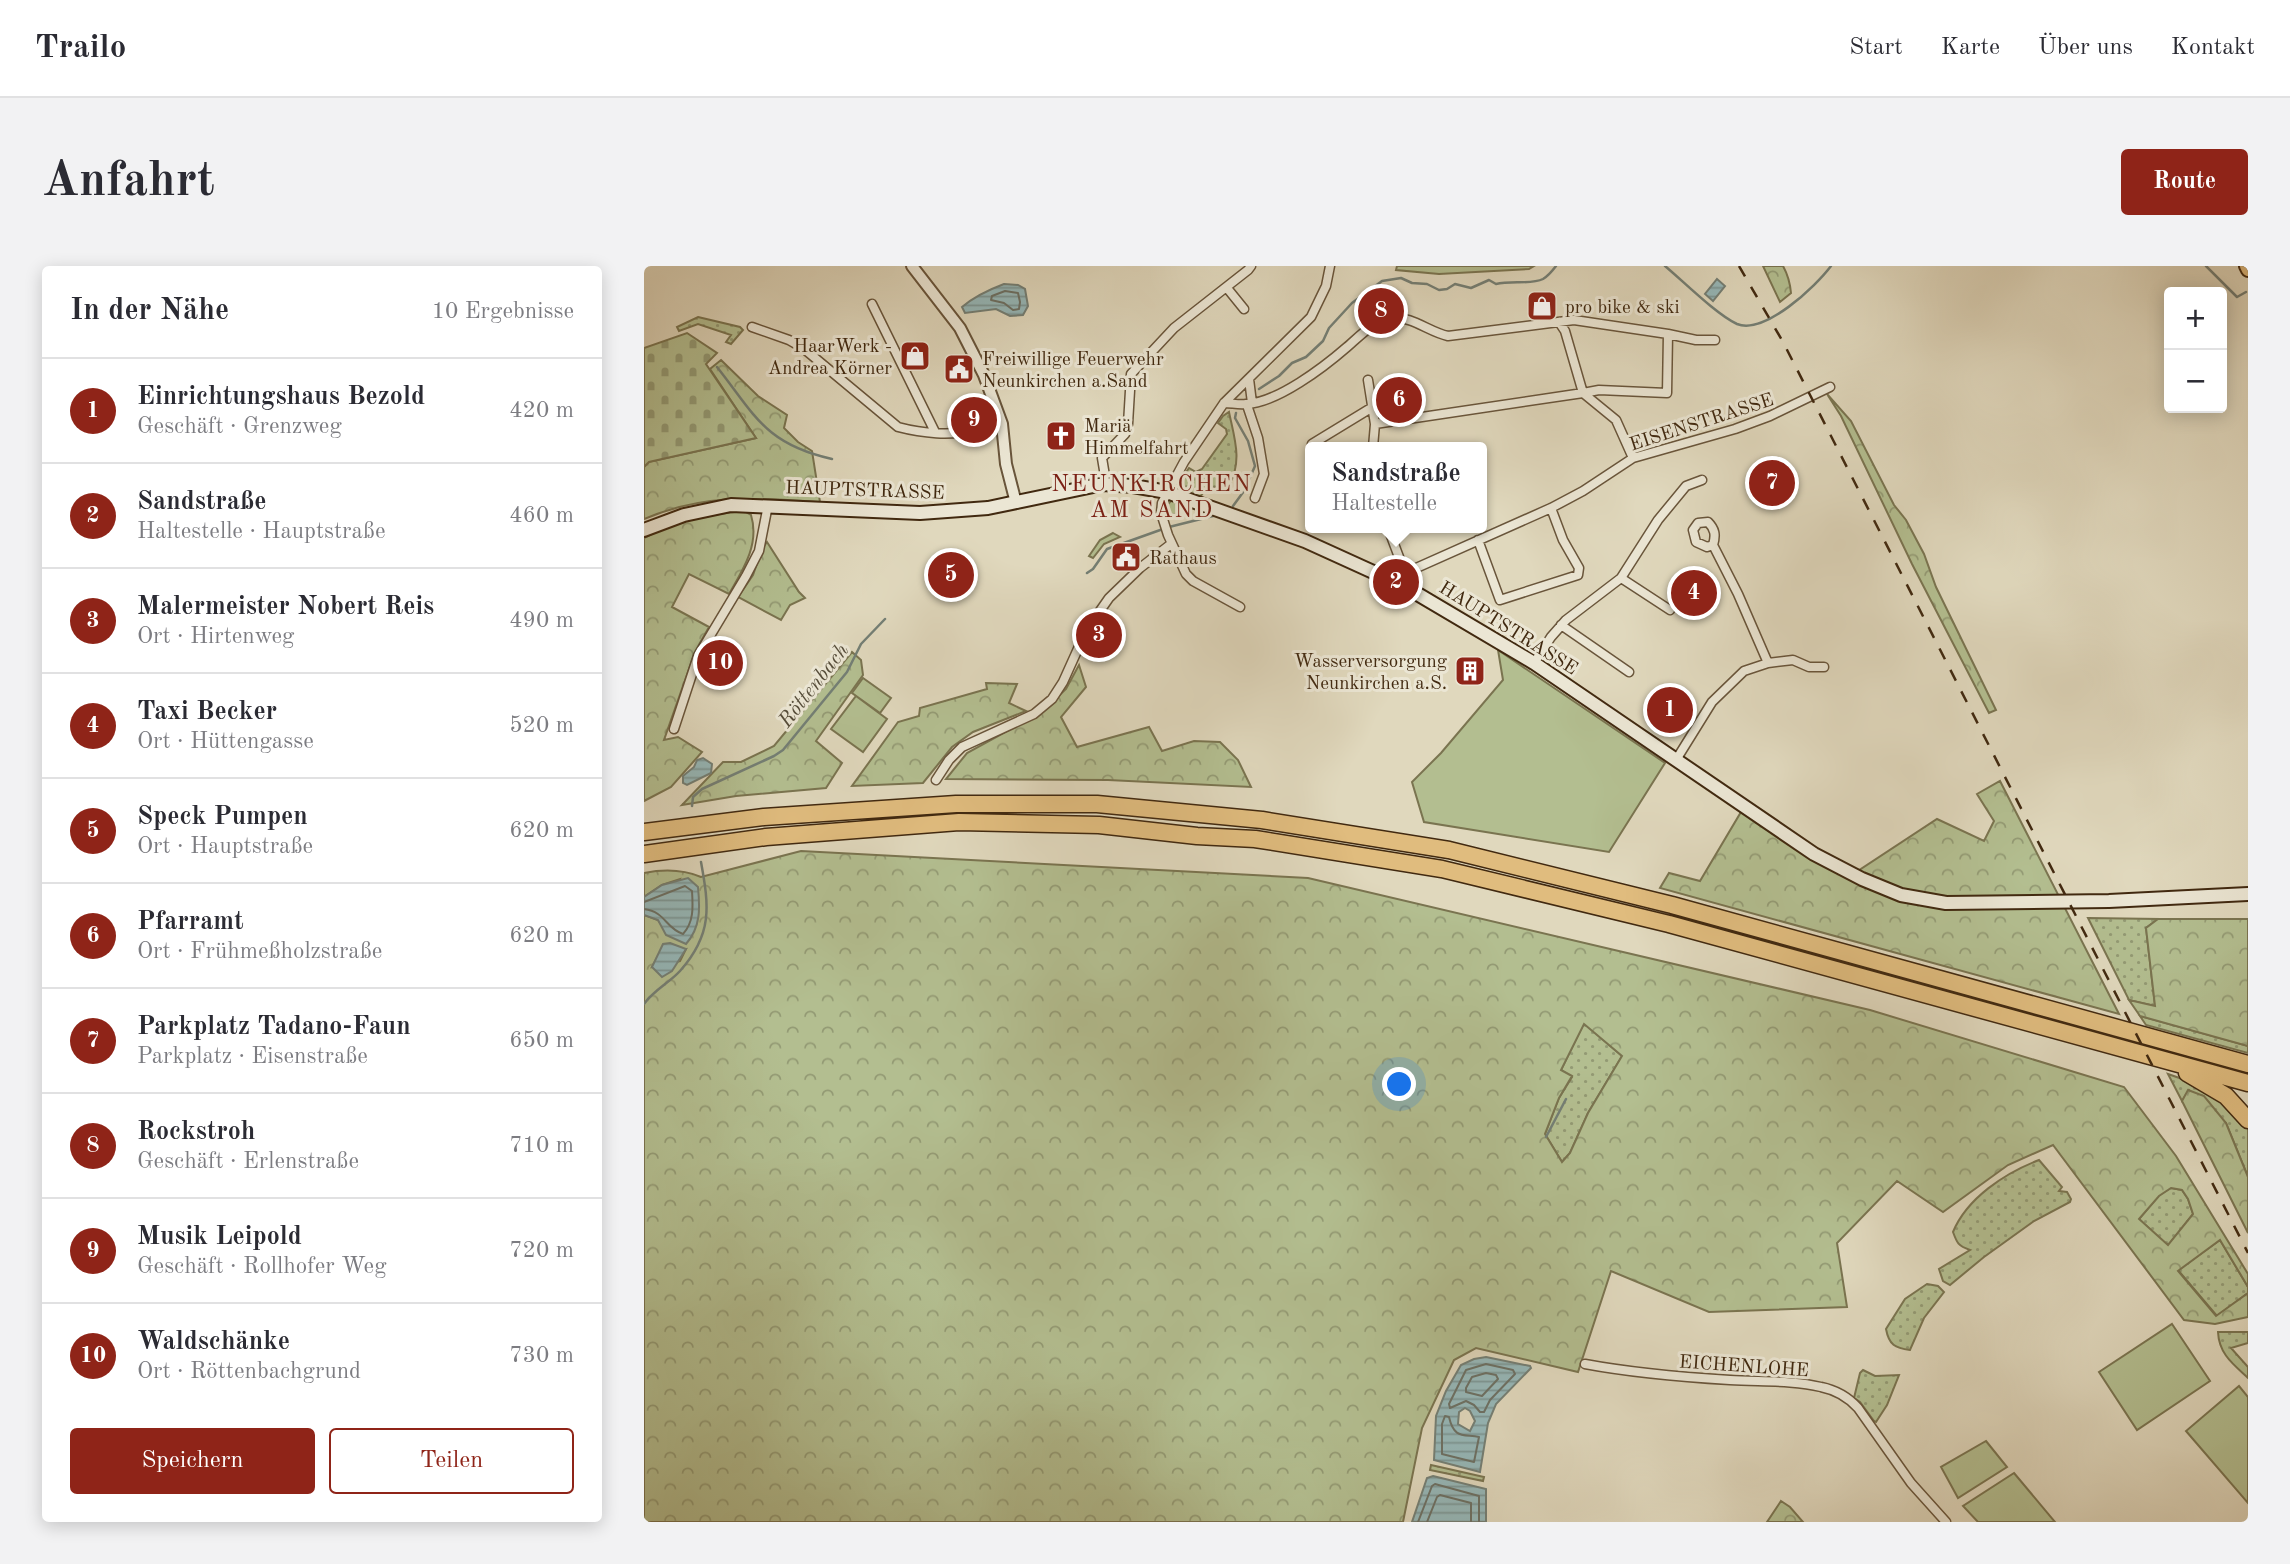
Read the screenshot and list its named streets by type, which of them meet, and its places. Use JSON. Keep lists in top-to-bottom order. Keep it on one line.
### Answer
{"streets":{"main road":["HAUPTSTRASSE"],"street":["EISENSTRASSE","EICHENLOHE"]},"crossings":[["EISENSTRASSE","HAUPTSTRASSE"]],"districts":["NEUNKIRCHEN AM SAND"],"water":["Röttenbach"],"places":{"shop":["pro bike & ski","HaarWerk - Andrea Körner"],"public building":["Freiwillige Feuerwehr Neunkirchen a.Sand","Rathaus"],"church":["Mariä Himmelfahrt"],"building":["Wasserversorgung Neunkirchen a.S."]},"page":{"header":"Trailo","nav":["Start","Karte","Über uns","Kontakt"],"buttons":["Route",["Speichern","Teilen"]],"title":"Anfahrt","heading":["In der Nähe","10 Ergebnisse"],"pins":["8","6","9","7","5","2","4","3","10","1"],"map_buttons":["+","−"],"list":[{"mark":"1","name":"Einrichtungshaus Bezold","note":"Geschäft · Grenzweg","value":"420 m"},{"mark":"2","name":"Sandstraße","note":"Haltestelle · Hauptstraße","value":"460 m"},{"mark":"3","name":"Malermeister Nobert Reis","note":"Ort · Hirtenweg","value":"490 m"},{"mark":"4","name":"Taxi Becker","note":"Ort · Hüttengasse","value":"520 m"},{"mark":"5","name":"Speck Pumpen","note":"Ort · Hauptstraße","value":"620 m"},{"mark":"6","name":"Pfarramt","note":"Ort · Frühmeßholzstraße","value":"620 m"},{"mark":"7","name":"Parkplatz Tadano-Faun","note":"Parkplatz · Eisenstraße","value":"650 m"},{"mark":"8","name":"Rockstroh","note":"Geschäft · Erlenstraße","value":"710 m"},{"mark":"9","name":"Musik Leipold","note":"Geschäft · Rollhofer Weg","value":"720 m"},{"mark":"10","name":"Waldschänke","note":"Ort · Röttenbachgrund","value":"730 m"}],"popup":["Sandstraße","Haltestelle"]}}
